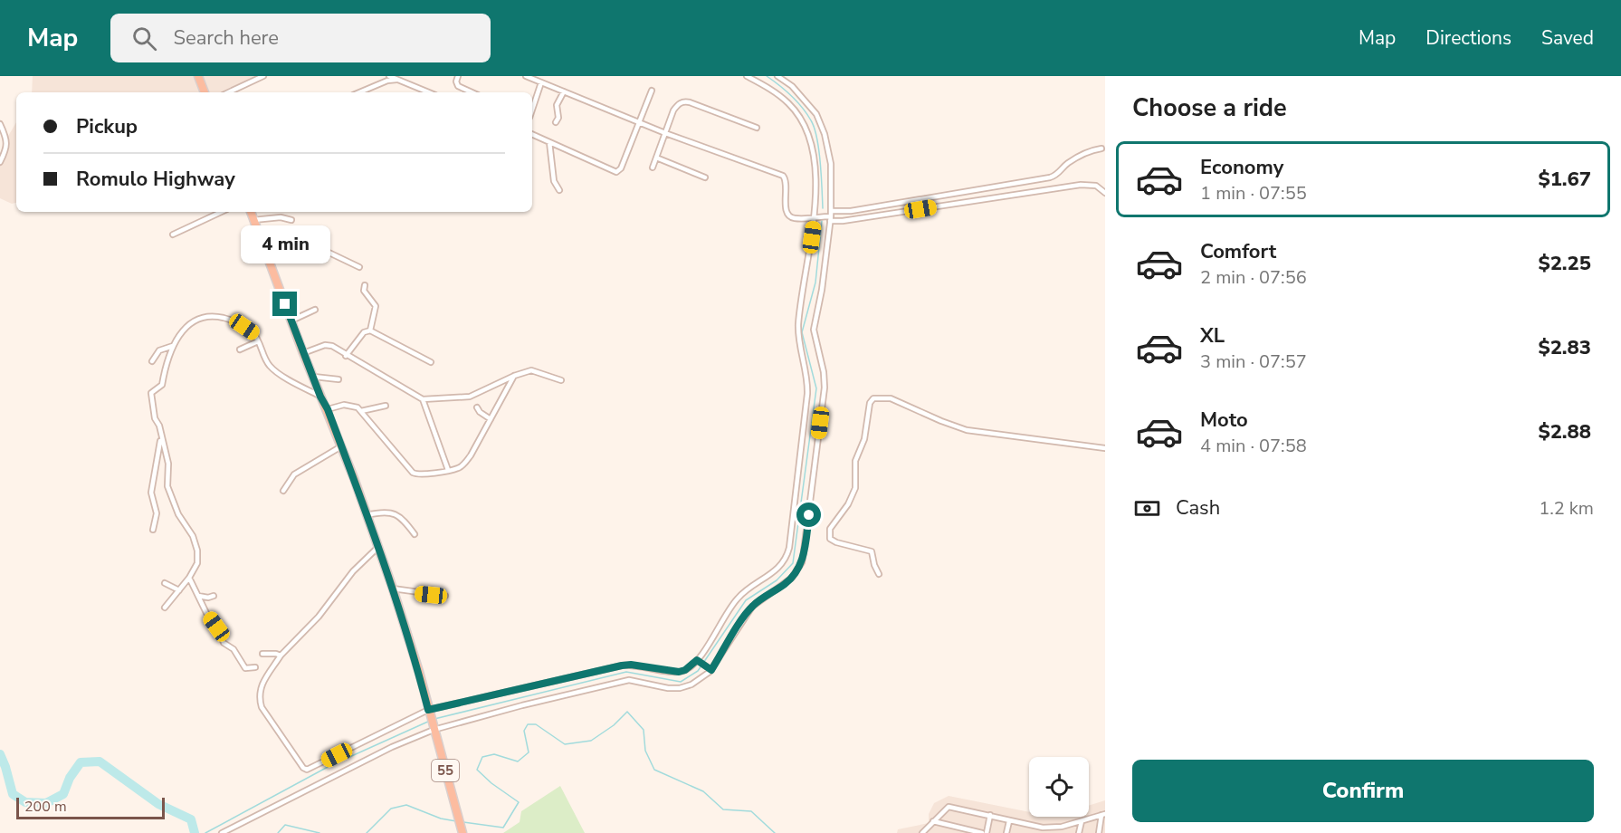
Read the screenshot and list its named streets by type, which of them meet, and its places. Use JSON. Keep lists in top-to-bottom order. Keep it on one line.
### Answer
{"streets":{"highway":["55"]},"scale_bar":"200 m","page":{"header":"Map","search":"Search here","nav":["Map","Directions","Saved"],"heading":"Choose a ride","banner":["Pickup","Romulo Highway"],"list":[{"name":"Economy","note":"1 min · 07:55","value":"$1.67"},{"name":"Comfort","note":"2 min · 07:56","value":"$2.25"},{"name":"XL","note":"3 min · 07:57","value":"$2.83"},{"name":"Moto","note":"4 min · 07:58","value":"$2.88"}],"bubble":"4 min","pay":["Cash","1.2 km"],"buttons":"Confirm","scale":"200 m"}}
